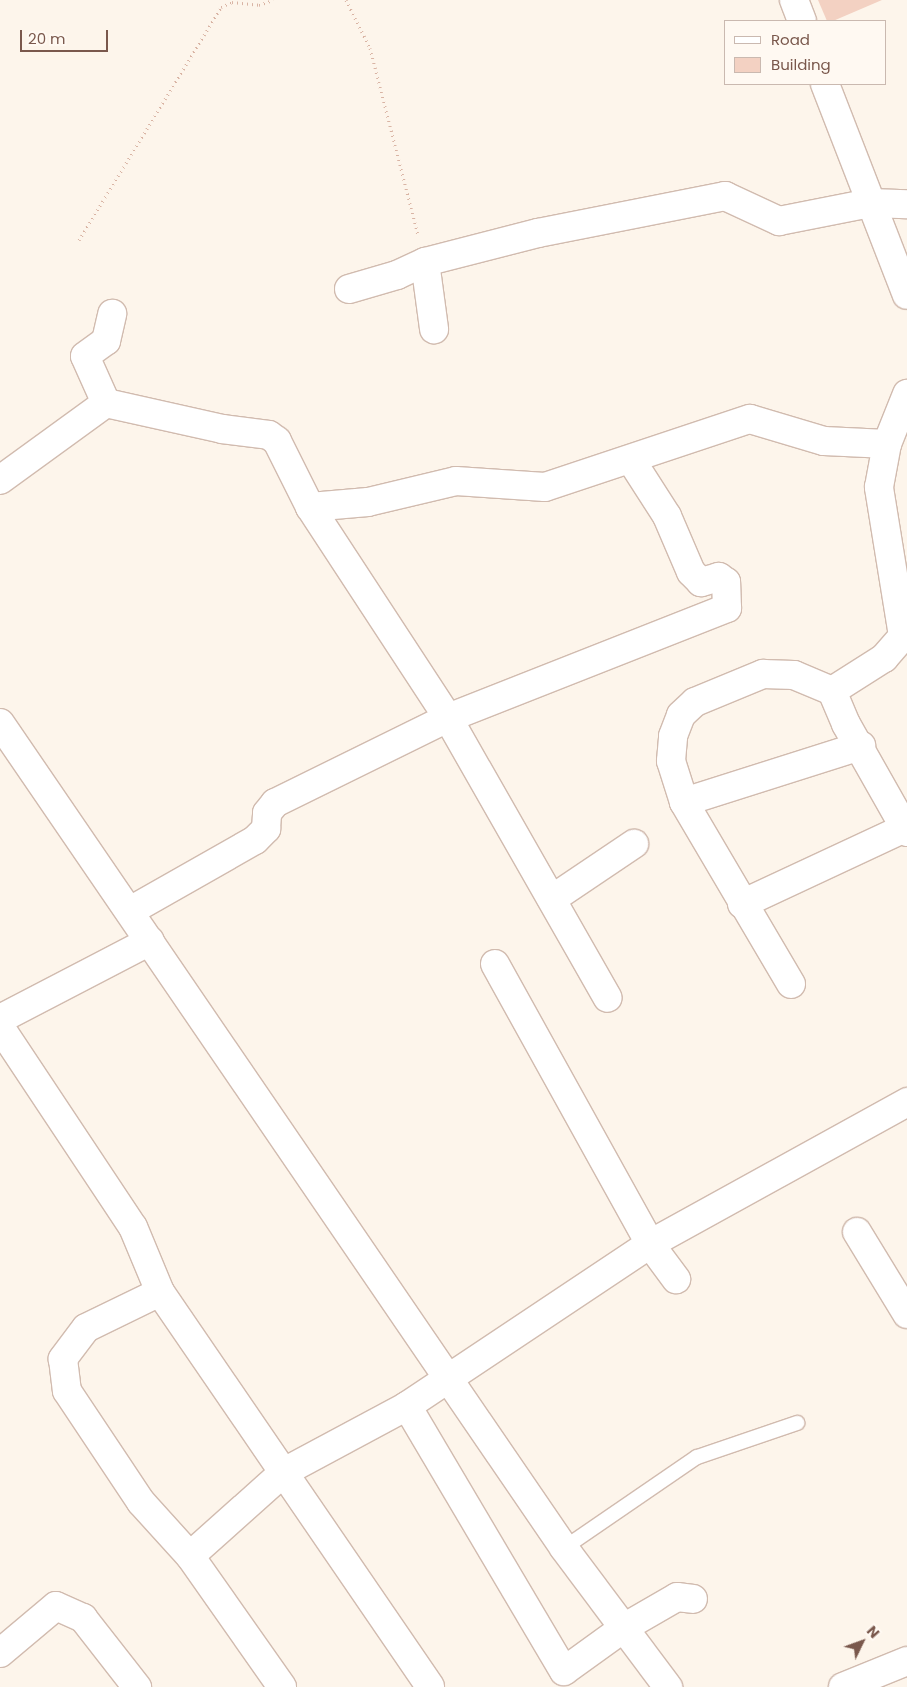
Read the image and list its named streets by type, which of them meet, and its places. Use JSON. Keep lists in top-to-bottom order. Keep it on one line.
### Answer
{"legend":["Road","Building"],"scale_bar":"20 m","north":"top right"}
